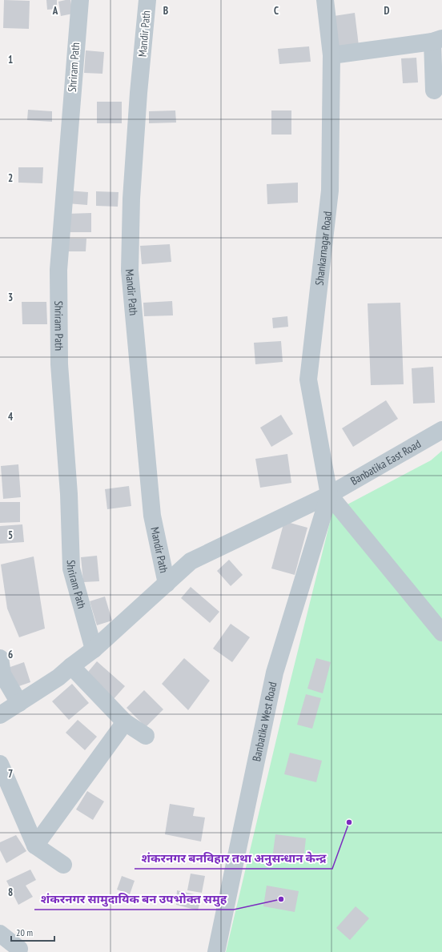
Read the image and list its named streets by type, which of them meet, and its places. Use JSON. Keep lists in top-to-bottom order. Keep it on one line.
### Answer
{"streets":{"street":["Mandir Path","Shriram Path","Shankarnagar Road","Banbatika East Road","Banbatika West Road"]},"crossings":[["Mandir Path","Banbatika East Road"],["Shriram Path","Banbatika East Road"],["Shankarnagar Road","Banbatika East Road"],["Shankarnagar Road","Banbatika West Road"],["Banbatika East Road","Banbatika West Road"]],"places":["शंकरनगर बनविहार तथा अनुसन्धान केन्द्र","शंकरनगर सामुदायिक बन उपभोक्त समुह"],"scale_bar":"20 m","grid":{"columns":["A","B","C","D"],"rows":["1","2","3","4","5","6","7","8"]}}
